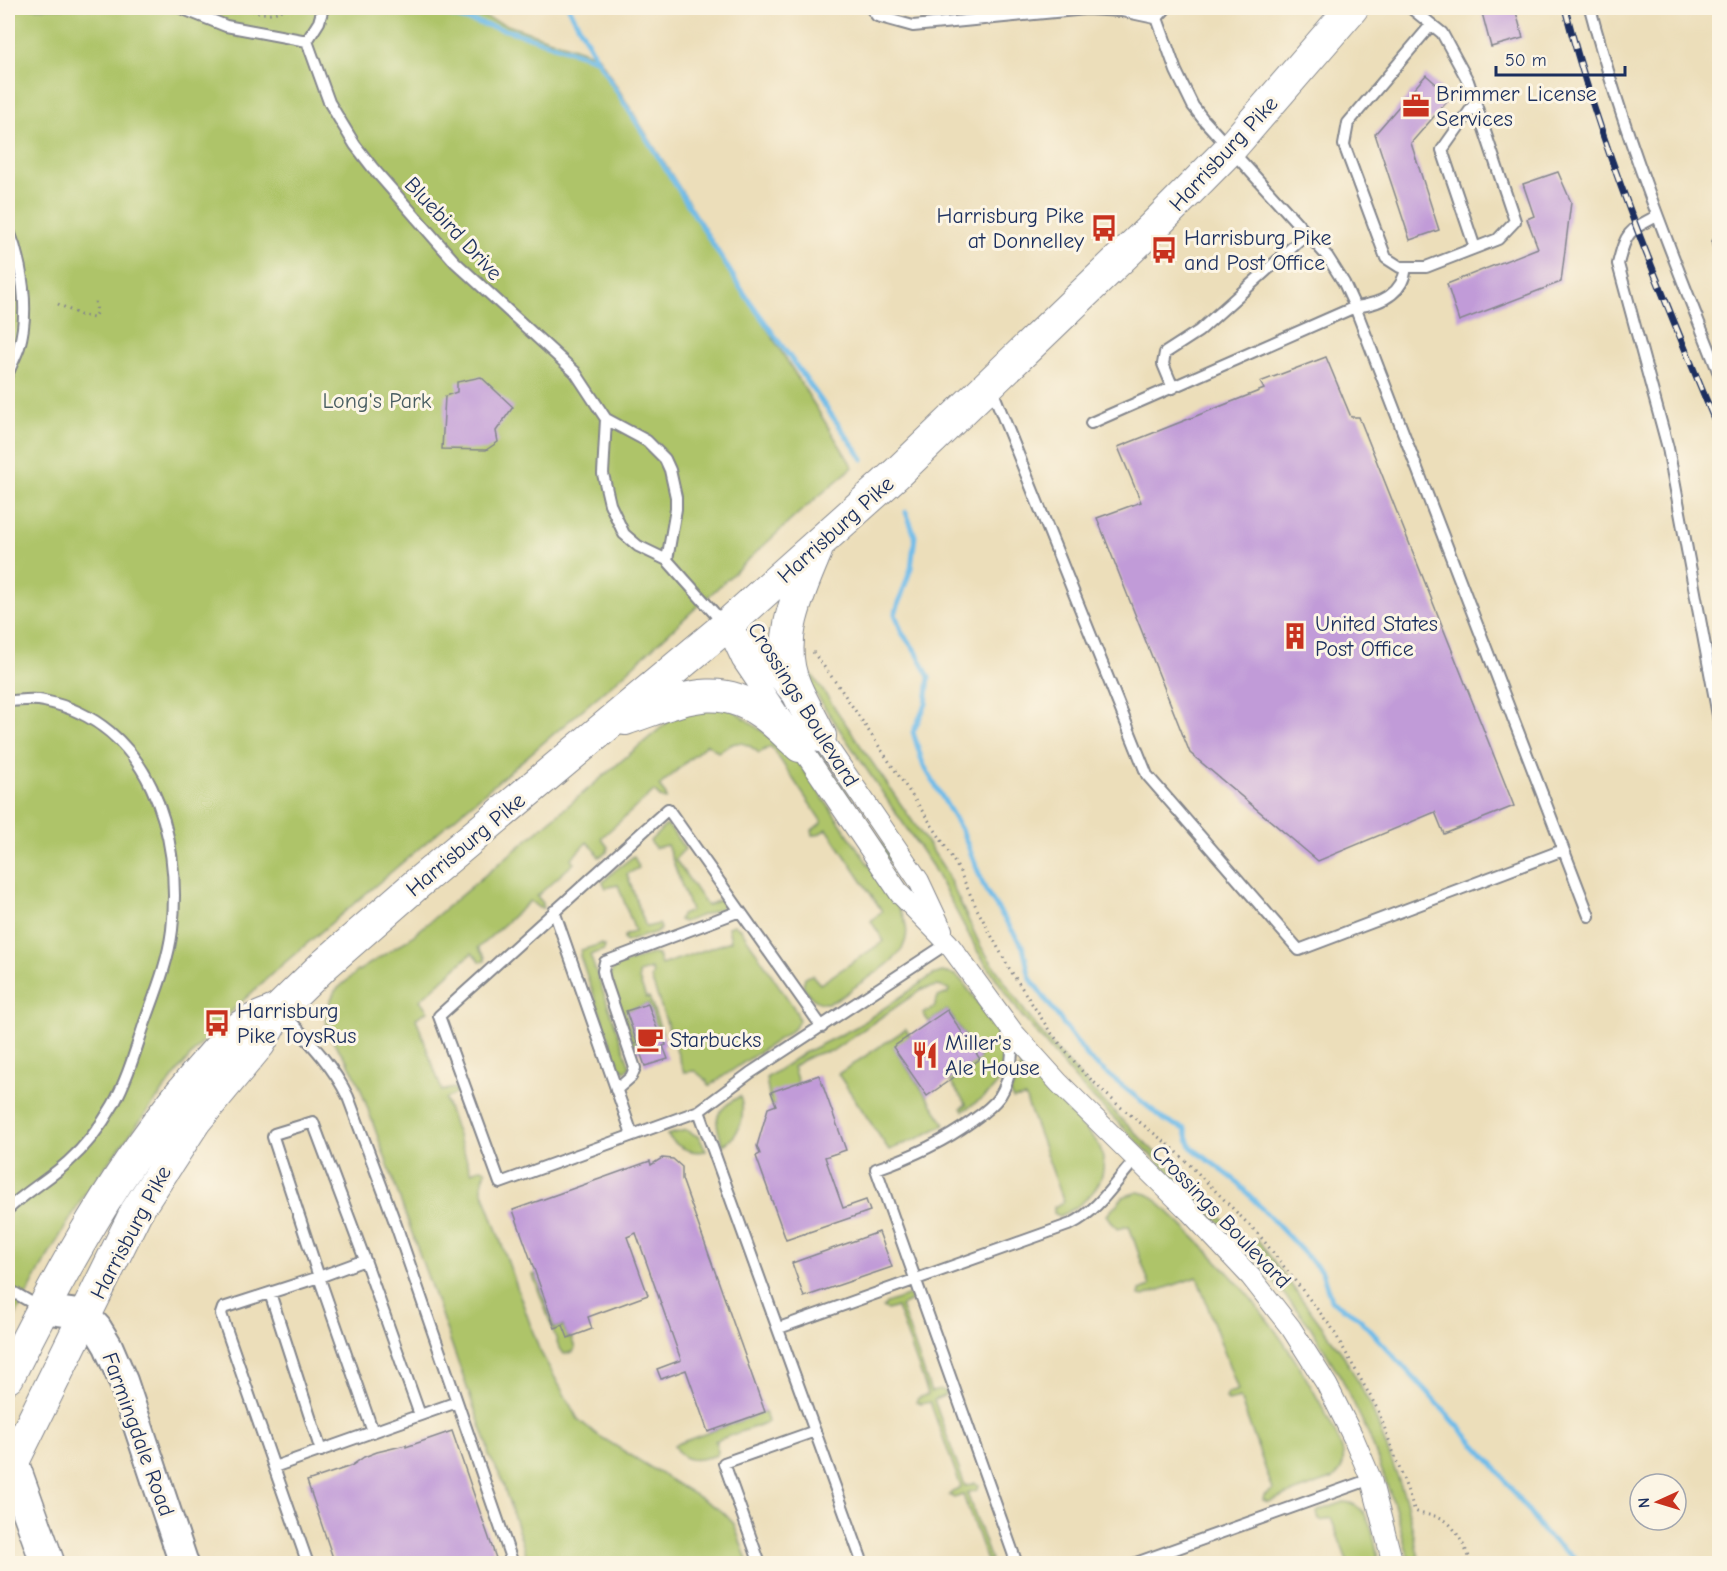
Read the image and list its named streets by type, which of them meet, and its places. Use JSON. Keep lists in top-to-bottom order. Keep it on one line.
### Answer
{"streets":{"main road":["Harrisburg Pike"],"street":["Crossings Boulevard","Farmingdale Road"],"lane":["Bluebird Drive"]},"crossings":[["Harrisburg Pike","Crossings Boulevard"],["Harrisburg Pike","Farmingdale Road"]],"parks":["Long's Park"],"places":{"office":["Brimmer License Services"],"bus stop":["Harrisburg Pike at Donnelley","Harrisburg Pike and Post Office","Harrisburg Pike ToysRus"],"building":["United States Post Office"],"cafe":["Starbucks"],"restaurant":["Miller's Ale House"]},"scale_bar":"50 m","north":"left"}
